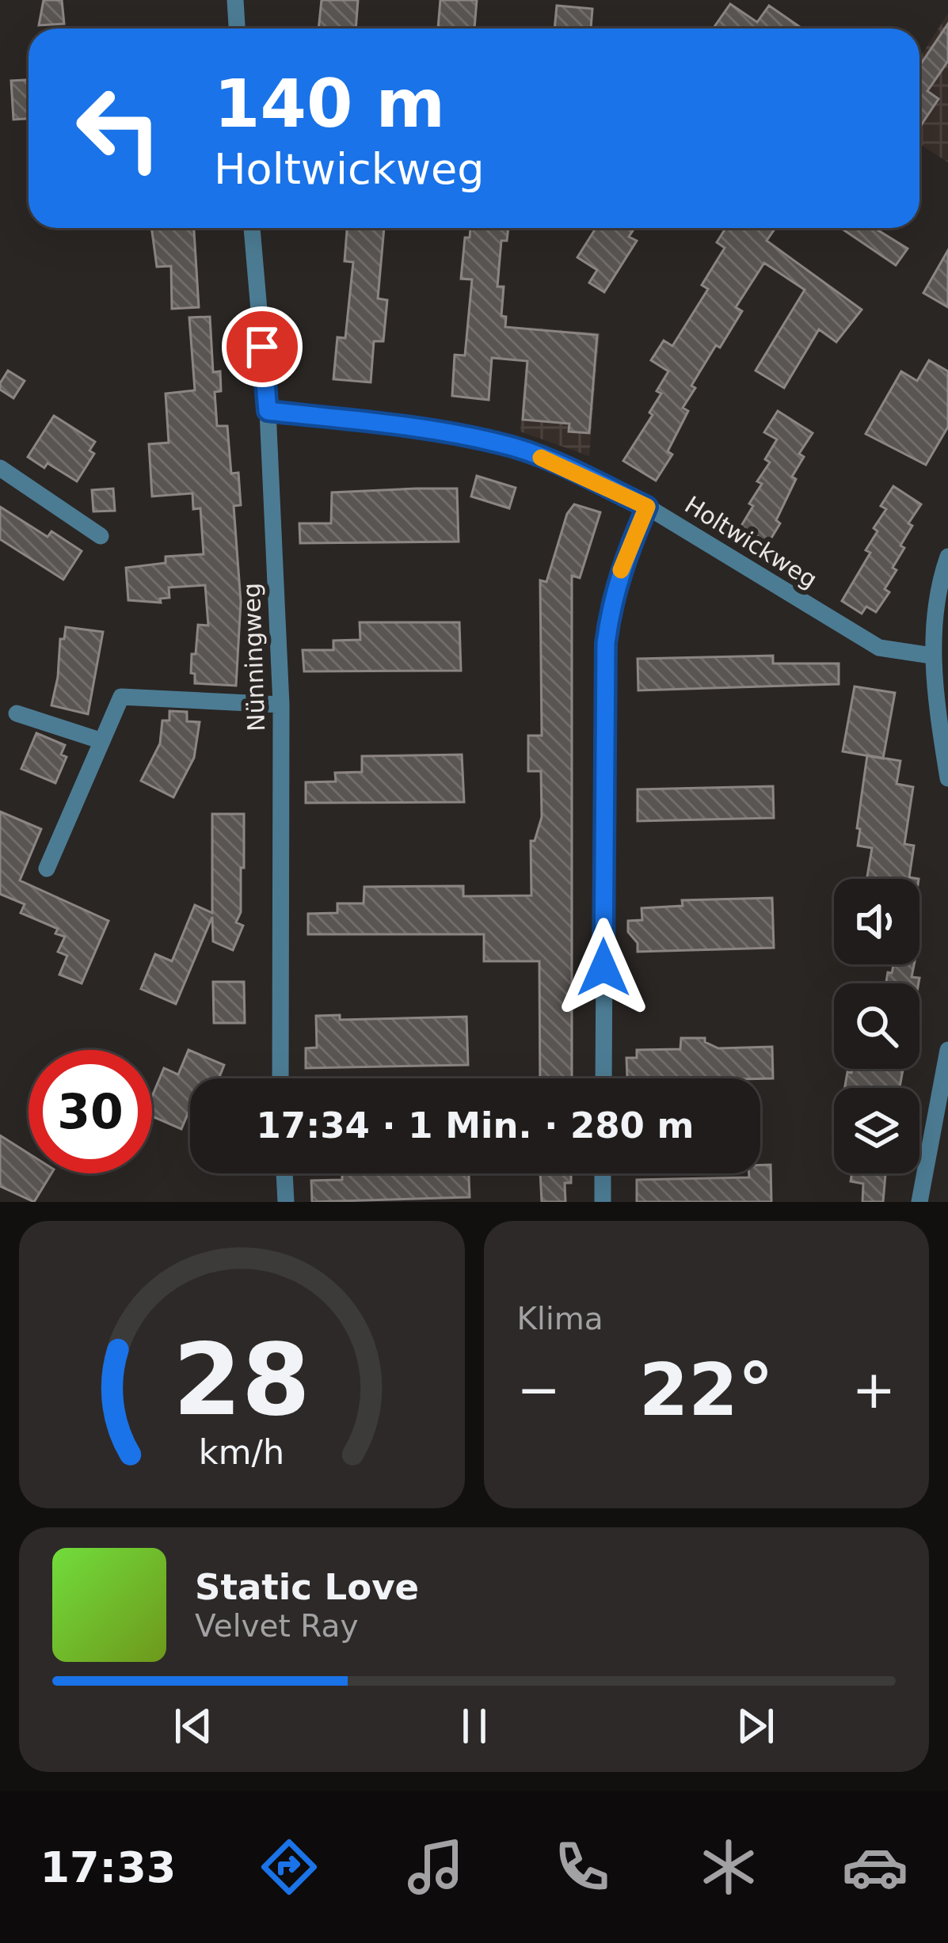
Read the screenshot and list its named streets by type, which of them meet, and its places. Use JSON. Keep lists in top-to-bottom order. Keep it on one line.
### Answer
{"streets":{"street":["Holtwickweg","Nünningweg"]},"crossings":[["Holtwickweg","Nünningweg"]],"page":{"turn":["140 m","Holtwickweg"],"limit":"30","trip":"17:34 · 1 Min. · 280 m","tile":"Klima","heat":["−","22°","+"],"song":["Static Love","Velvet Ray"],"tabs":"17:33","gauge":["28","km/h"]}}
